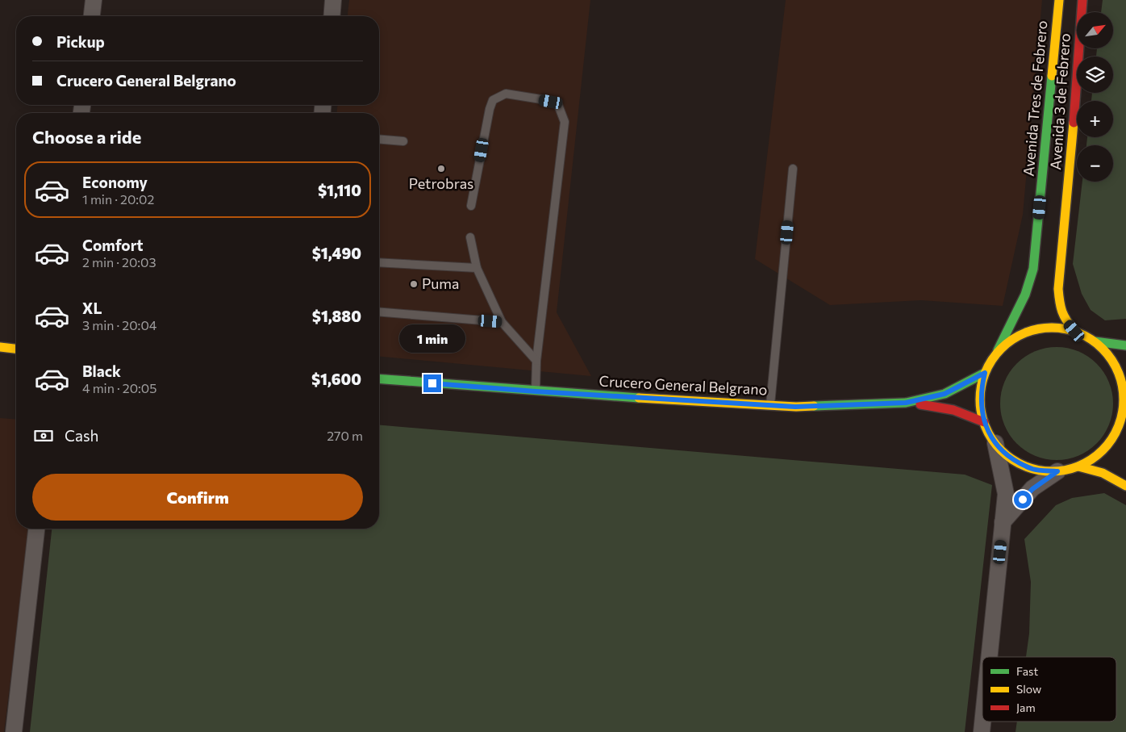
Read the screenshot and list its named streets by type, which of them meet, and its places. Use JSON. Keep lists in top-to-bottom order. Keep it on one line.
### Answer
{"streets":{"main road":["Avenida Tres de Febrero","Avenida 3 de Febrero","Crucero General Belgrano"]},"crossings":[["Avenida Tres de Febrero","Avenida 3 de Febrero"],["Avenida Tres de Febrero","Crucero General Belgrano"],["Avenida 3 de Febrero","Crucero General Belgrano"]],"places":["Petrobras","Puma"],"legend":["Fast","Slow","Jam"],"north":"top right","page":{"map_buttons":["+","−"],"banner":["Pickup","Crucero General Belgrano"],"heading":"Choose a ride","list":[{"name":"Economy","note":"1 min · 20:02","value":"$1,110"},{"name":"Comfort","note":"2 min · 20:03","value":"$1,490"},{"name":"XL","note":"3 min · 20:04","value":"$1,880"},{"name":"Black","note":"4 min · 20:05","value":"$1,600"}],"bubble":"1 min","pay":["Cash","270 m"],"buttons":"Confirm"}}
